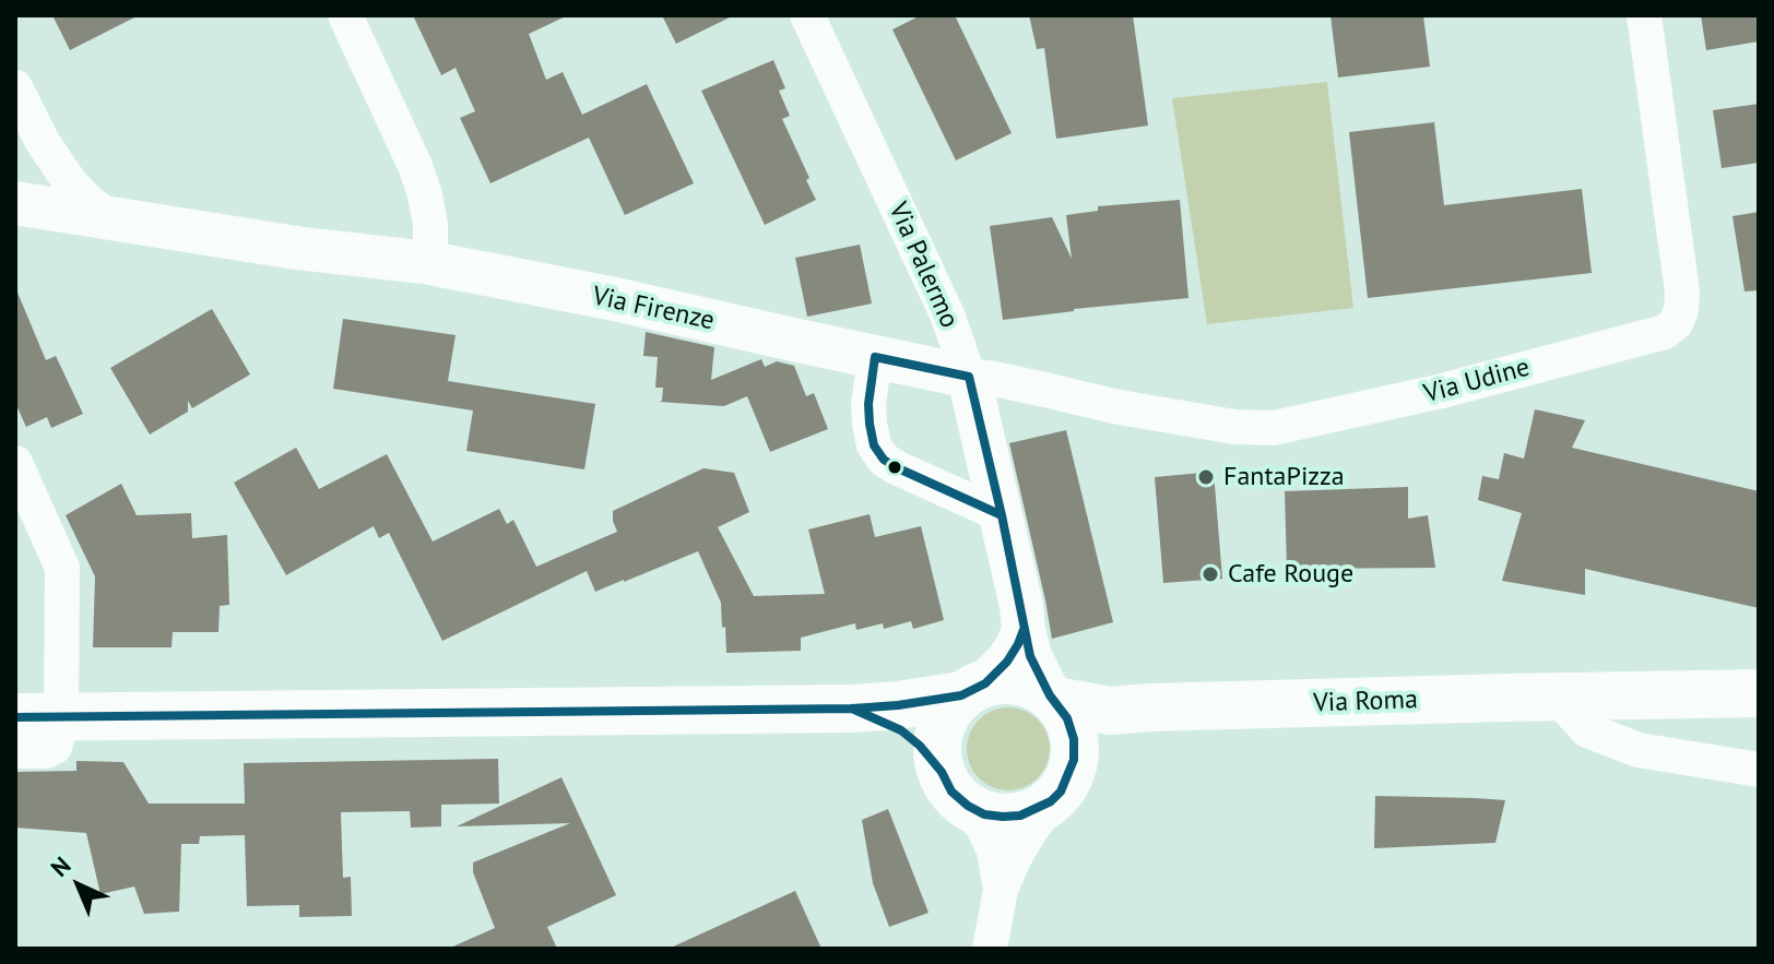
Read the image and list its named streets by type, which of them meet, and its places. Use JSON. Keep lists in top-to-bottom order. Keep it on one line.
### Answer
{"streets":{"main road":["Via Roma"],"street":["Via Palermo","Via Firenze","Via Udine"]},"crossings":[["Via Palermo","Via Firenze"],["Via Palermo","Via Udine"],["Via Palermo","Via Roma"],["Via Firenze","Via Udine"]],"places":["FantaPizza","Cafe Rouge"],"north":"top left"}
